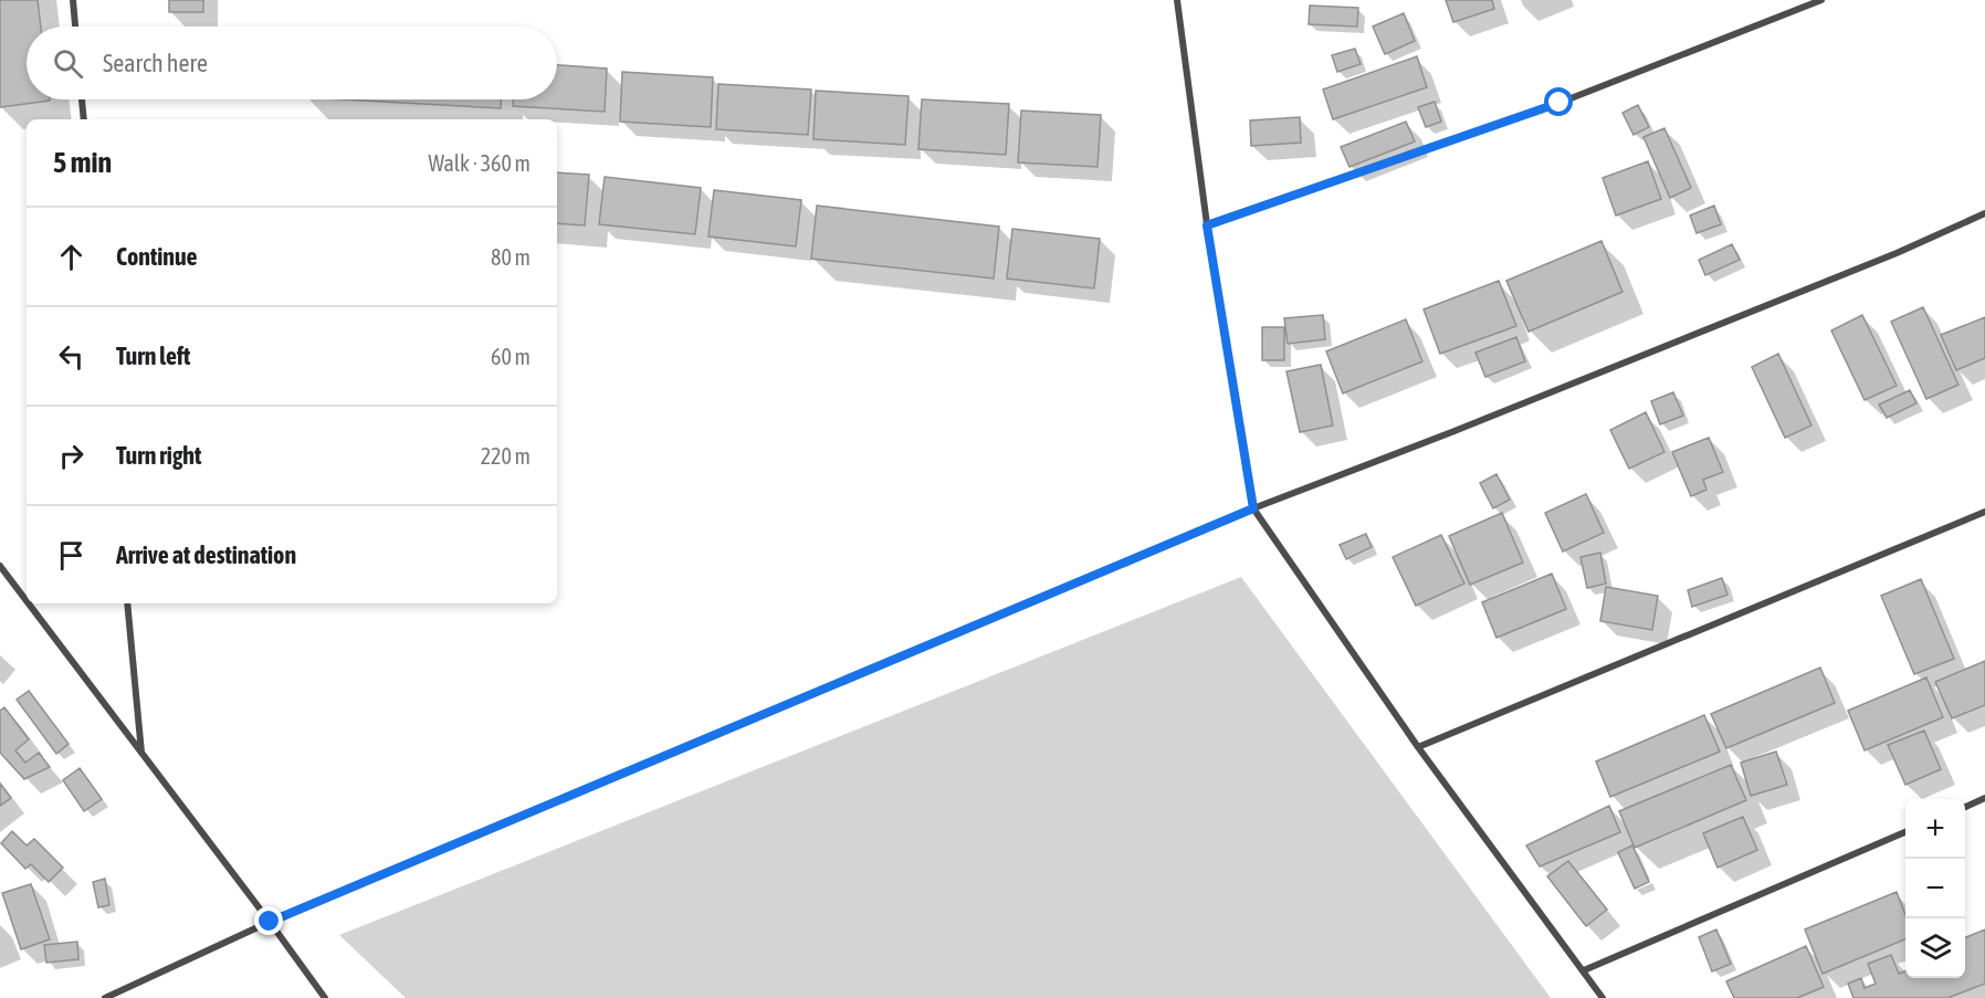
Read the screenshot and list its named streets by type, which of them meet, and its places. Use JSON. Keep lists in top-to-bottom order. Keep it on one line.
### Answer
{"page":{"search":"Search here","heading":["5 min","Walk · 360 m"],"list":[["Continue","80 m"],["Turn left","60 m"],["Turn right","220 m"],"Arrive at destination"],"map_buttons":["+","−"]}}
